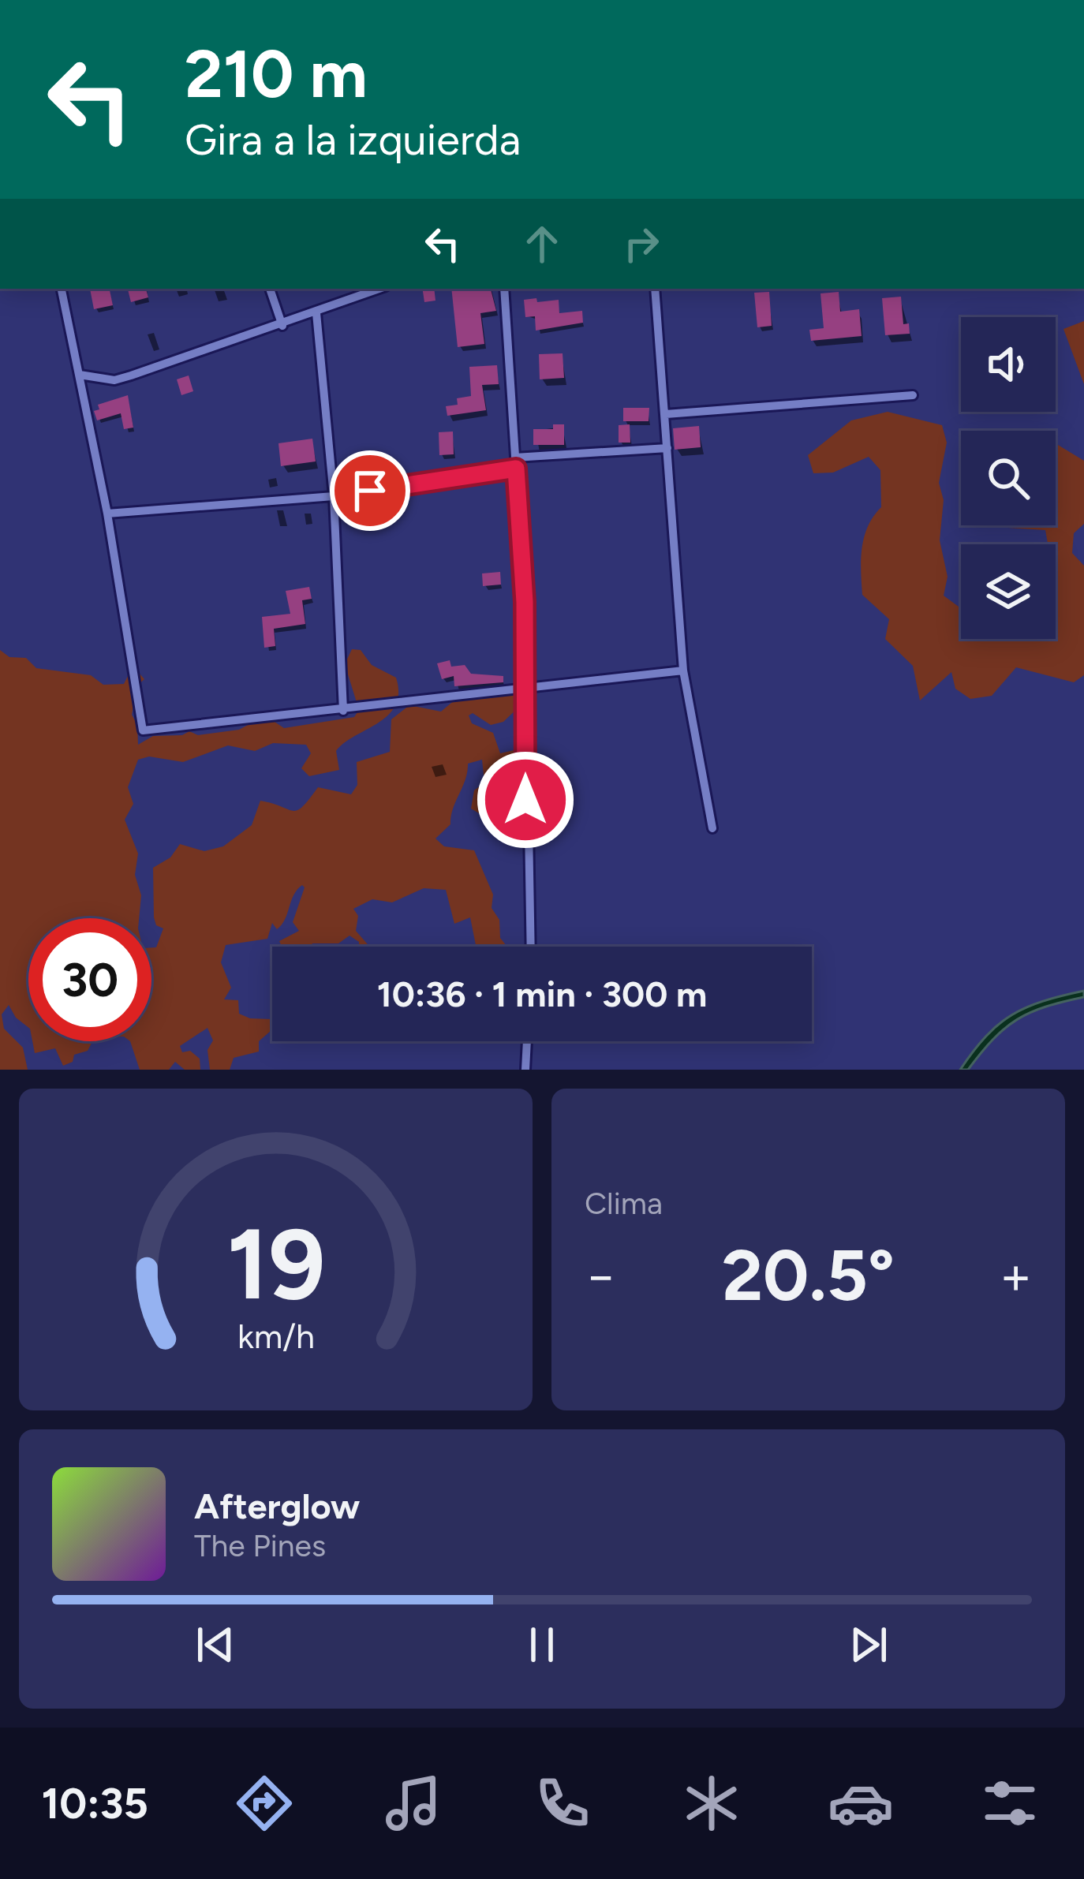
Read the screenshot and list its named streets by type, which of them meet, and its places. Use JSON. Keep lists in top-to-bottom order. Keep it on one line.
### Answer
{"page":{"turn":["210 m","Gira a la izquierda"],"limit":"30","trip":"10:36 · 1 min · 300 m","tile":"Clima","heat":["−","20.5°","+"],"song":["Afterglow","The Pines"],"tabs":"10:35","gauge":["19","km/h"]}}
